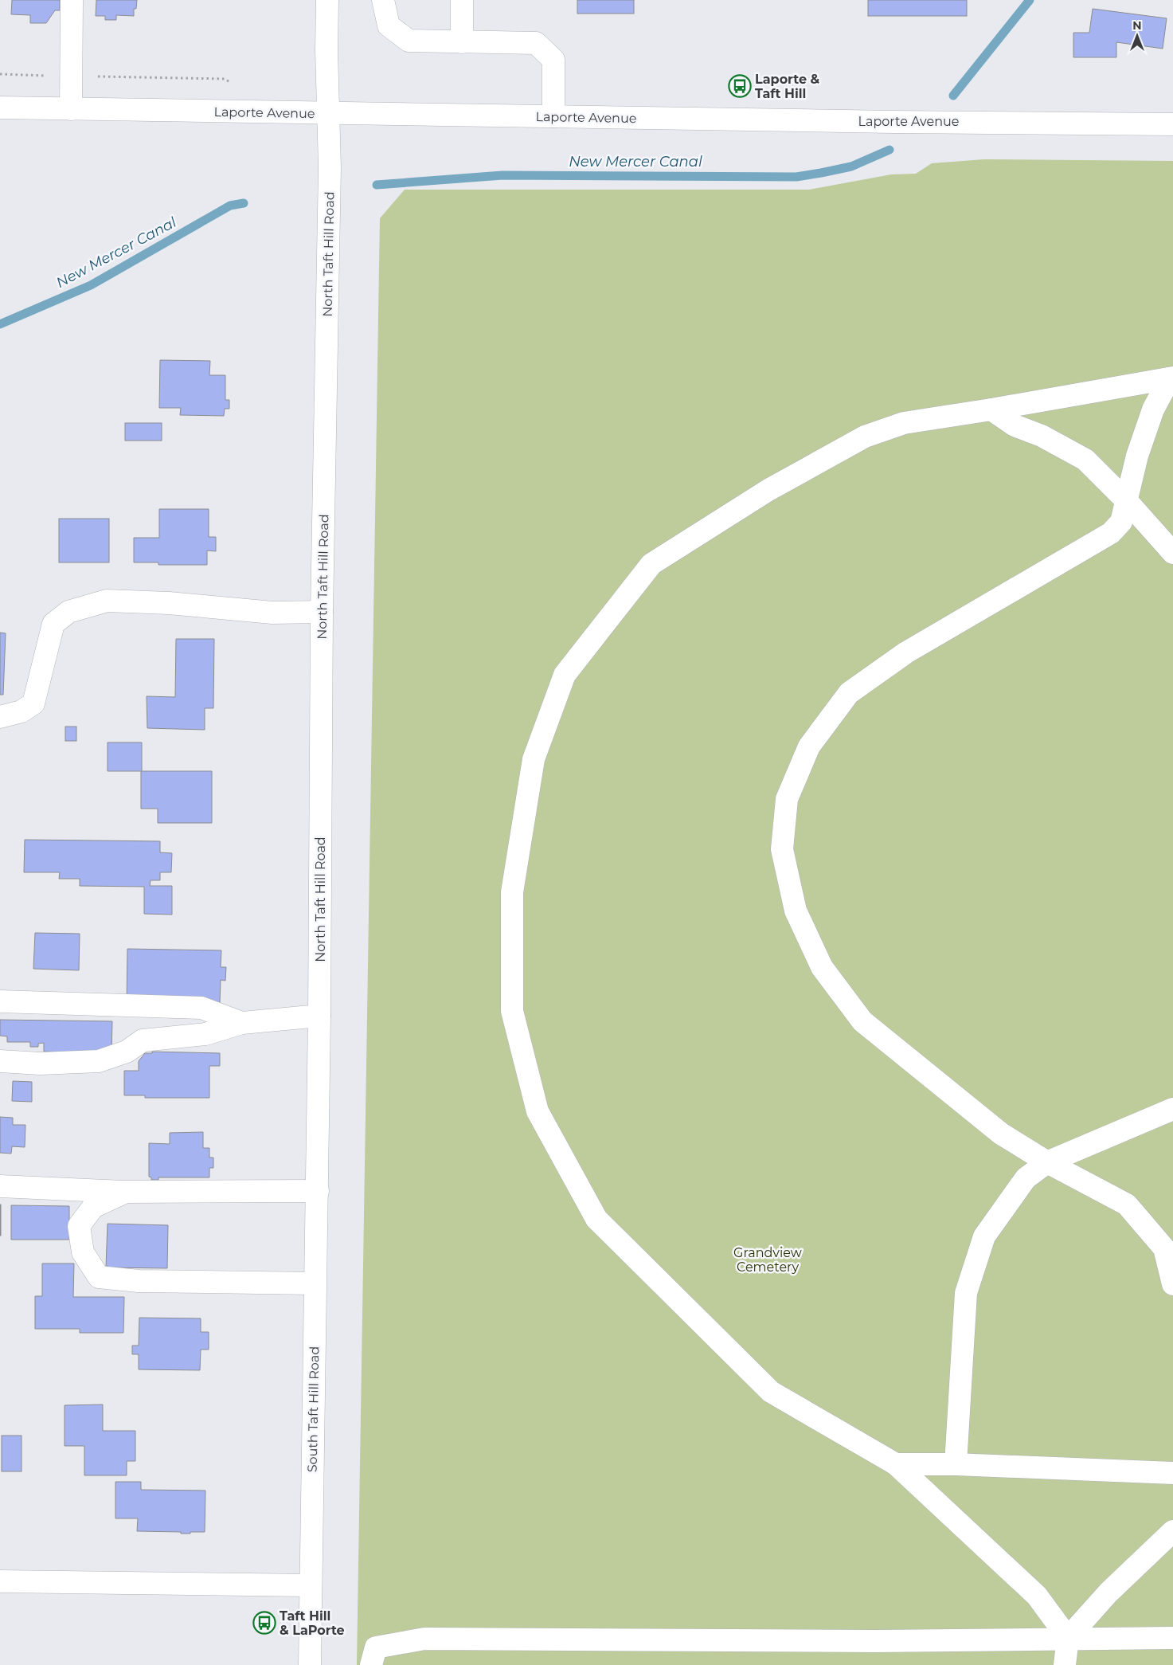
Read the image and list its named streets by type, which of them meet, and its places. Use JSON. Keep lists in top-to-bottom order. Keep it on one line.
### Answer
{"streets":{"main road":["Laporte Avenue","North Taft Hill Road","South Taft Hill Road"]},"crossings":[["Laporte Avenue","North Taft Hill Road"],["North Taft Hill Road","South Taft Hill Road"]],"water":["New Mercer Canal"],"parks":["Grandview Cemetery"],"places":{"bus stop":["Laporte & Taft Hill","Taft Hill & LaPorte"]},"north":"top"}
